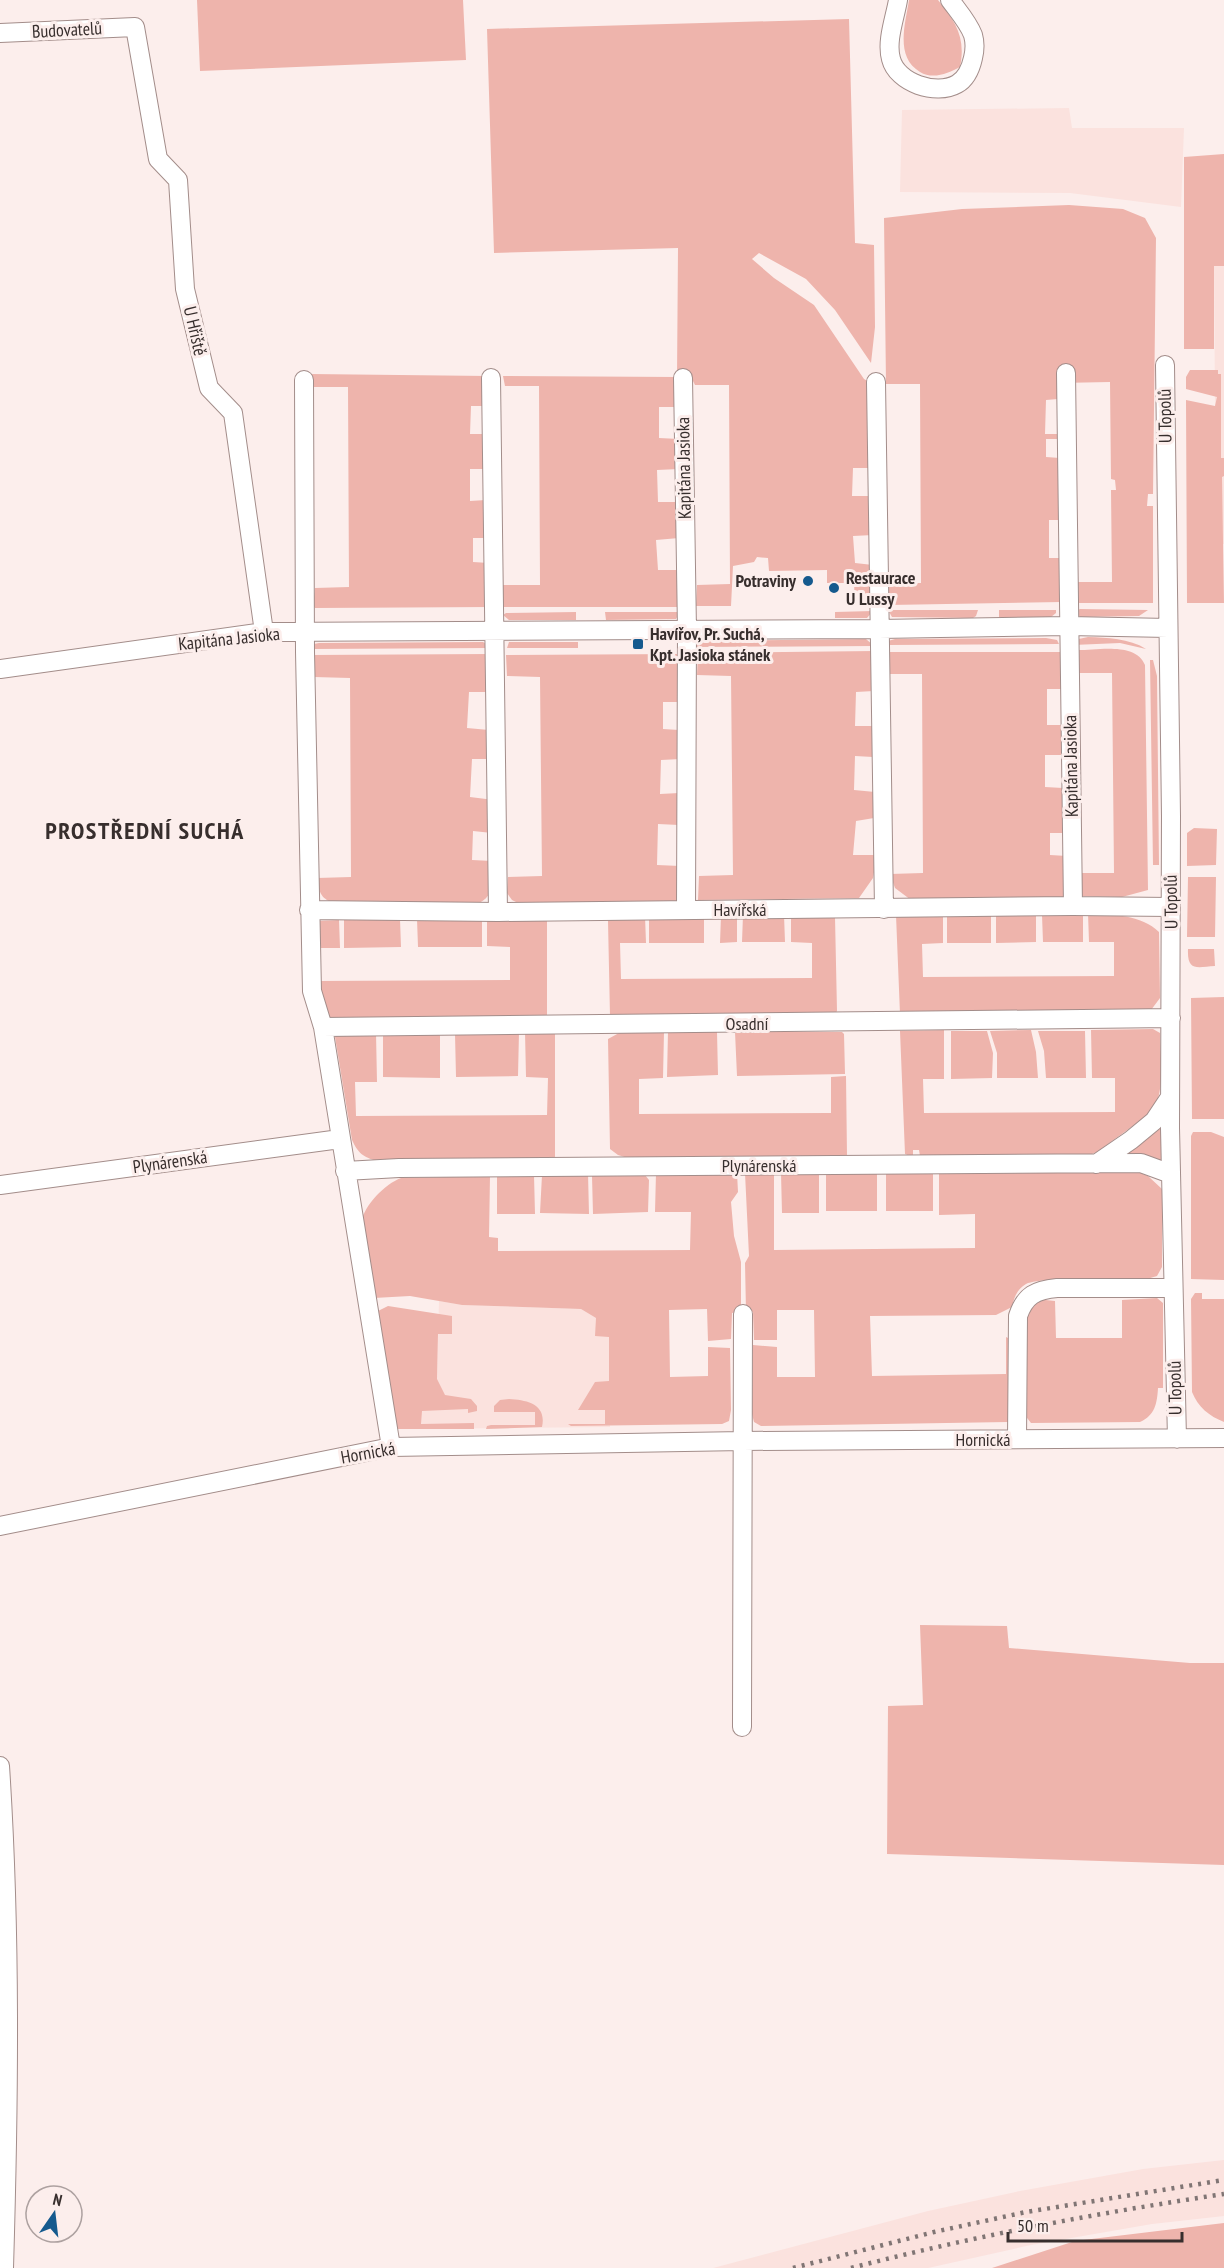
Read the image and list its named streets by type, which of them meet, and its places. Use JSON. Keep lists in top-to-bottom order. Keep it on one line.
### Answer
{"streets":{"street":["Budovatelů","U Hřiště","U Topolů","Kapitána Jasioka","Havířská","Osadní","Plynárenská","Hornická"]},"crossings":[["Budovatelů","U Hřiště"],["U Hřiště","Kapitána Jasioka"],["U Topolů","Kapitána Jasioka"],["U Topolů","Havířská"],["U Topolů","Osadní"],["U Topolů","Plynárenská"],["U Topolů","Hornická"],["Kapitána Jasioka","Havířská"]],"districts":["PROSTŘEDNÍ SUCHÁ"],"places":{"other":["Potraviny","Restaurace U Lussy"],"transit":["Havířov, Pr. Suchá, Kpt. Jasioka stánek"]},"scale_bar":"50 m","north":"top"}
